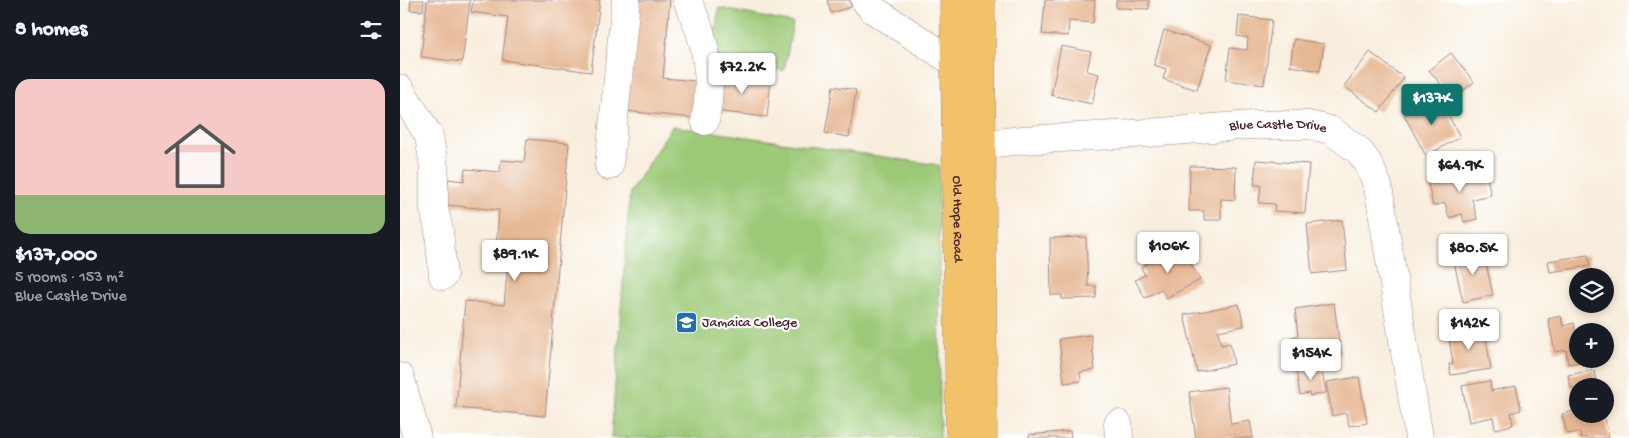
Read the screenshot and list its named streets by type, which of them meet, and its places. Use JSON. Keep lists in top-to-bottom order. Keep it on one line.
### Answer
{"streets":{"main road":["Old Hope Road"],"street":["Blue Castle Drive"]},"crossings":[["Blue Castle Drive","Old Hope Road"]],"places":{"school or university":["Jamaica College"]},"page":{"heading":"8 homes","price":["$72.2K","$137K","$64.9K","$106K","$80.5K","$89.1K","$142K","$154K"],"list":[{"name":"$137,000","note":"5 rooms · 153 m² · Blue Castle Drive"}],"map_buttons":["+","−"]}}
